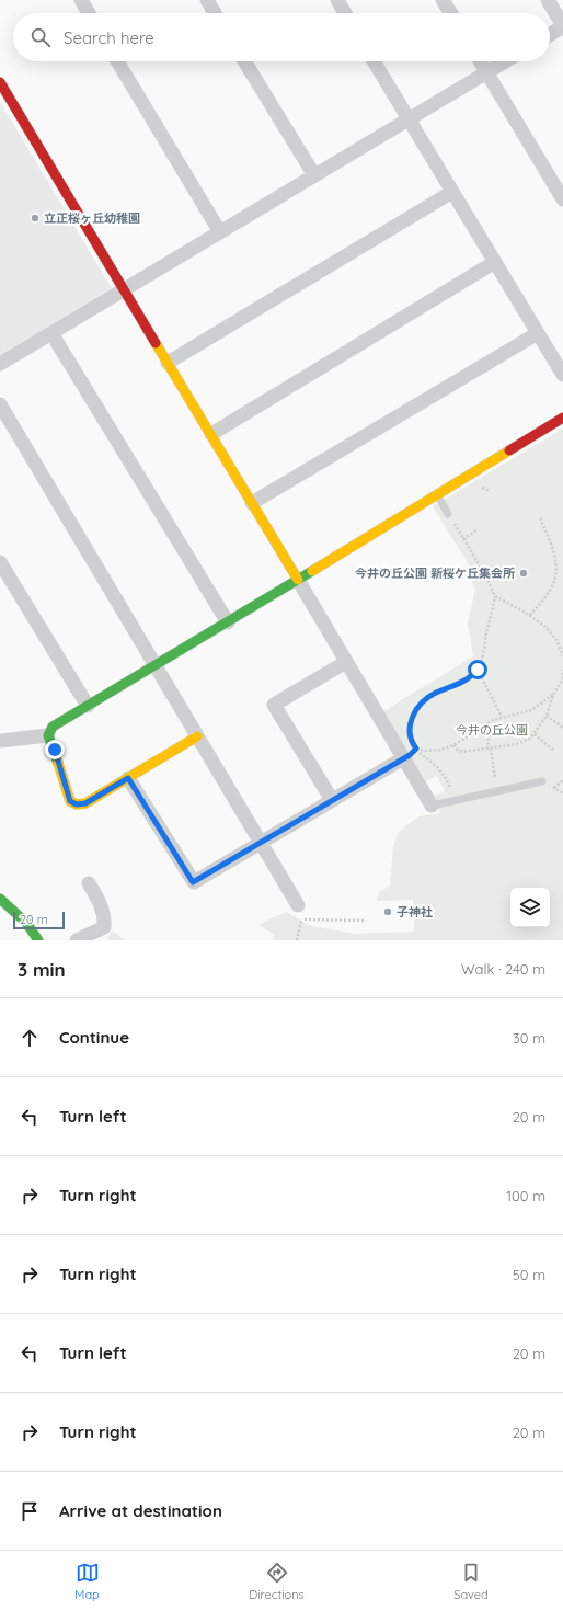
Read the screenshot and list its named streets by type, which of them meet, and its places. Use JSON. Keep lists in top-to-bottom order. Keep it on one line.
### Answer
{"parks":["今井の丘公園"],"places":["立正桜ヶ丘幼稚園","今井の丘公園 新桜ケ丘集会所","子神社"],"scale_bar":"20 m","page":{"search":"Search here","scale":"20 m","heading":["3 min","Walk · 240 m"],"list":[["Continue","30 m"],["Turn left","20 m"],["Turn right","100 m"],["Turn right","50 m"],["Turn left","20 m"],["Turn right","20 m"],"Arrive at destination"],"nav":["Map","Directions","Saved"]}}
